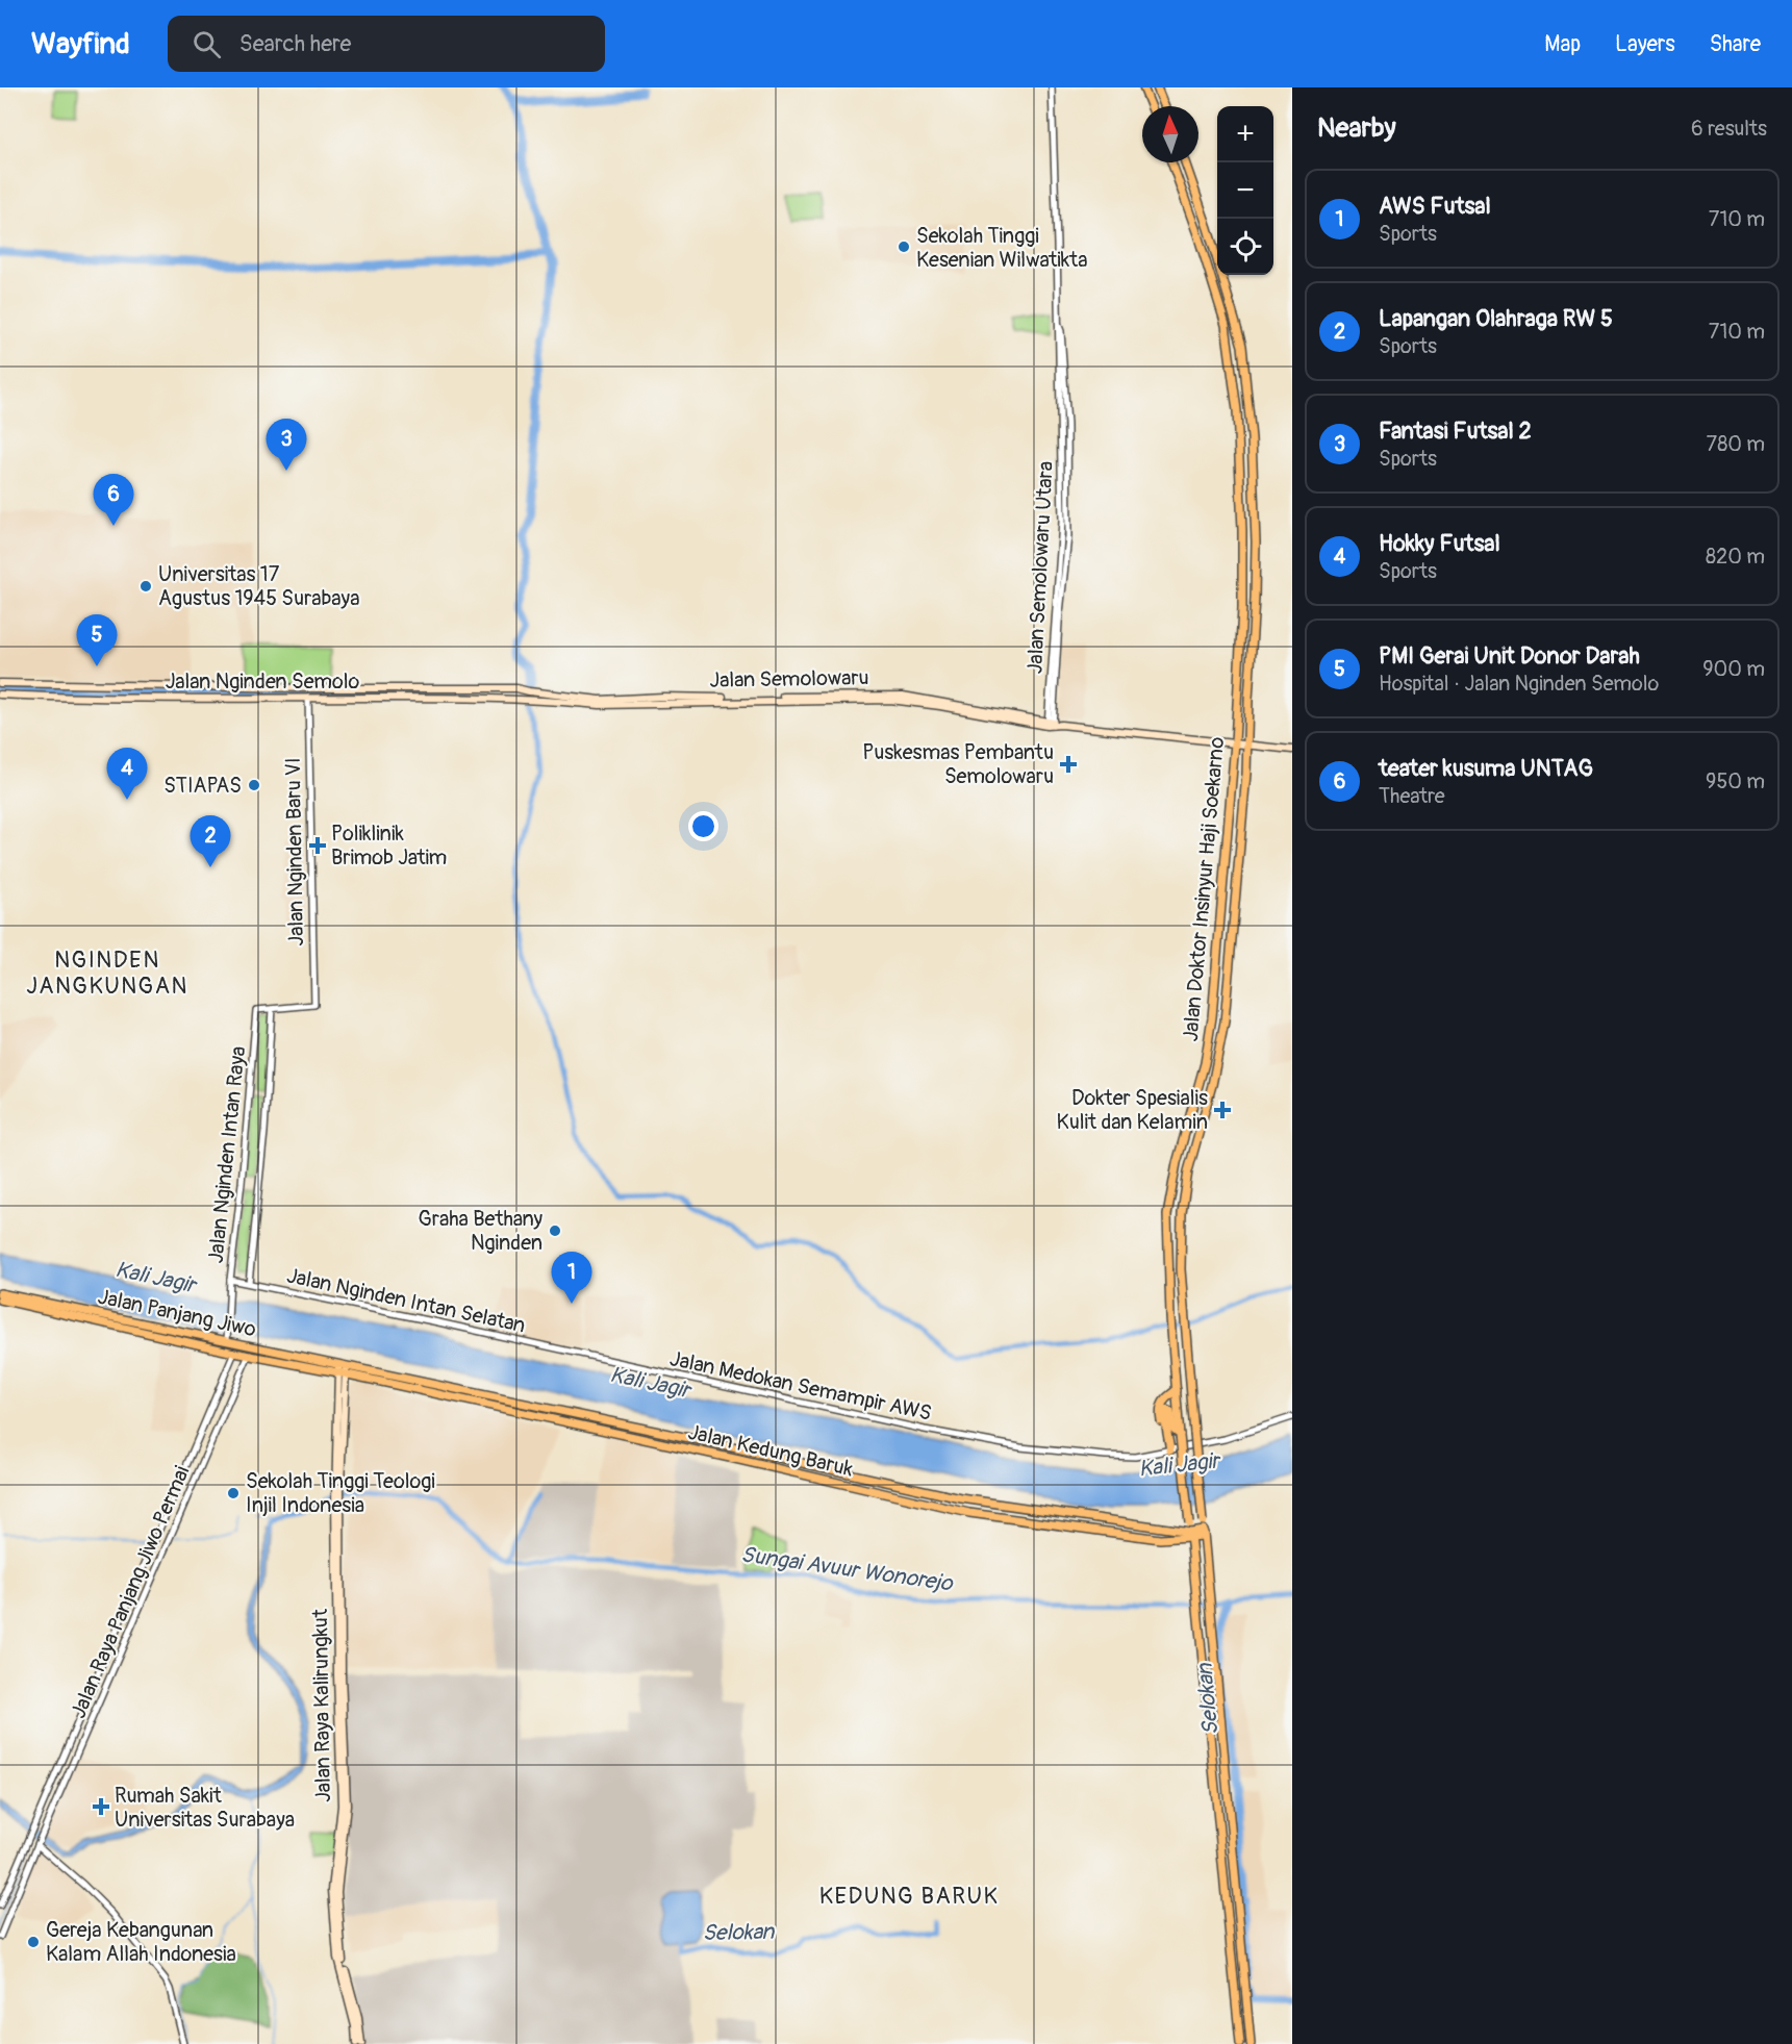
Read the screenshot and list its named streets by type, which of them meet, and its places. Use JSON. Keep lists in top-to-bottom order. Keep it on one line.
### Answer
{"streets":{"main road":["Jalan Semolowaru","Jalan Nginden Semolo","Jalan Doktor Insinyur Haji Soekarno","Jalan Panjang Jiwo","Jalan Kedung Baruk","Jalan Raya Kalirungkut"],"street":["Jalan Semolowaru Utara","Jalan Nginden Baru VI","Jalan Nginden Intan Raya","Jalan Nginden Intan Selatan","Jalan Medokan Semampir AWS","Jalan Raya Panjang Jiwo Permai"]},"crossings":[["Jalan Semolowaru Utara","Jalan Semolowaru"],["Jalan Semolowaru","Jalan Nginden Semolo"],["Jalan Semolowaru","Jalan Doktor Insinyur Haji Soekarno"],["Jalan Nginden Semolo","Jalan Nginden Baru VI"],["Jalan Nginden Baru VI","Jalan Nginden Intan Raya"],["Jalan Doktor Insinyur Haji Soekarno","Jalan Kedung Baruk"],["Jalan Nginden Intan Raya","Jalan Nginden Intan Selatan"],["Jalan Nginden Intan Raya","Jalan Panjang Jiwo"],["Jalan Nginden Intan Selatan","Jalan Medokan Semampir AWS"],["Jalan Panjang Jiwo","Jalan Kedung Baruk"],["Jalan Panjang Jiwo","Jalan Raya Panjang Jiwo Permai"],["Jalan Panjang Jiwo","Jalan Raya Kalirungkut"],["Jalan Kedung Baruk","Jalan Raya Kalirungkut"]],"districts":["NGINDEN JANGKUNGAN","KEDUNG BARUK"],"water":["Kali Jagir","Sungai Avuur Wonorejo","Selokan"],"places":{"other":["Sekolah Tinggi Kesenian Wilwatikta","Universitas 17 Agustus 1945 Surabaya","STIAPAS","Graha Bethany Nginden","Sekolah Tinggi Teologi Injil Indonesia","Gereja Kebangunan Kalam Allah Indonesia"],"health":["Puskesmas Pembantu Semolowaru","Poliklinik Brimob Jatim","Dokter Spesialis Kulit dan Kelamin","Rumah Sakit Universitas Surabaya"]},"north":"top","page":{"header":"Wayfind","search":"Search here","nav":["Map","Layers","Share"],"heading":["Nearby","6 results"],"map_buttons":["+","−"],"list":[{"mark":"1","name":"AWS Futsal","note":"Sports","value":"710 m"},{"mark":"2","name":"Lapangan Olahraga RW 5","note":"Sports","value":"710 m"},{"mark":"3","name":"Fantasi Futsal 2","note":"Sports","value":"780 m"},{"mark":"4","name":"Hokky Futsal","note":"Sports","value":"820 m"},{"mark":"5","name":"PMI Gerai Unit Donor Darah","note":"Hospital · Jalan Nginden Semolo","value":"900 m"},{"mark":"6","name":"teater kusuma UNTAG","note":"Theatre","value":"950 m"}],"pins":["3","6","5","4","2","1"]}}
